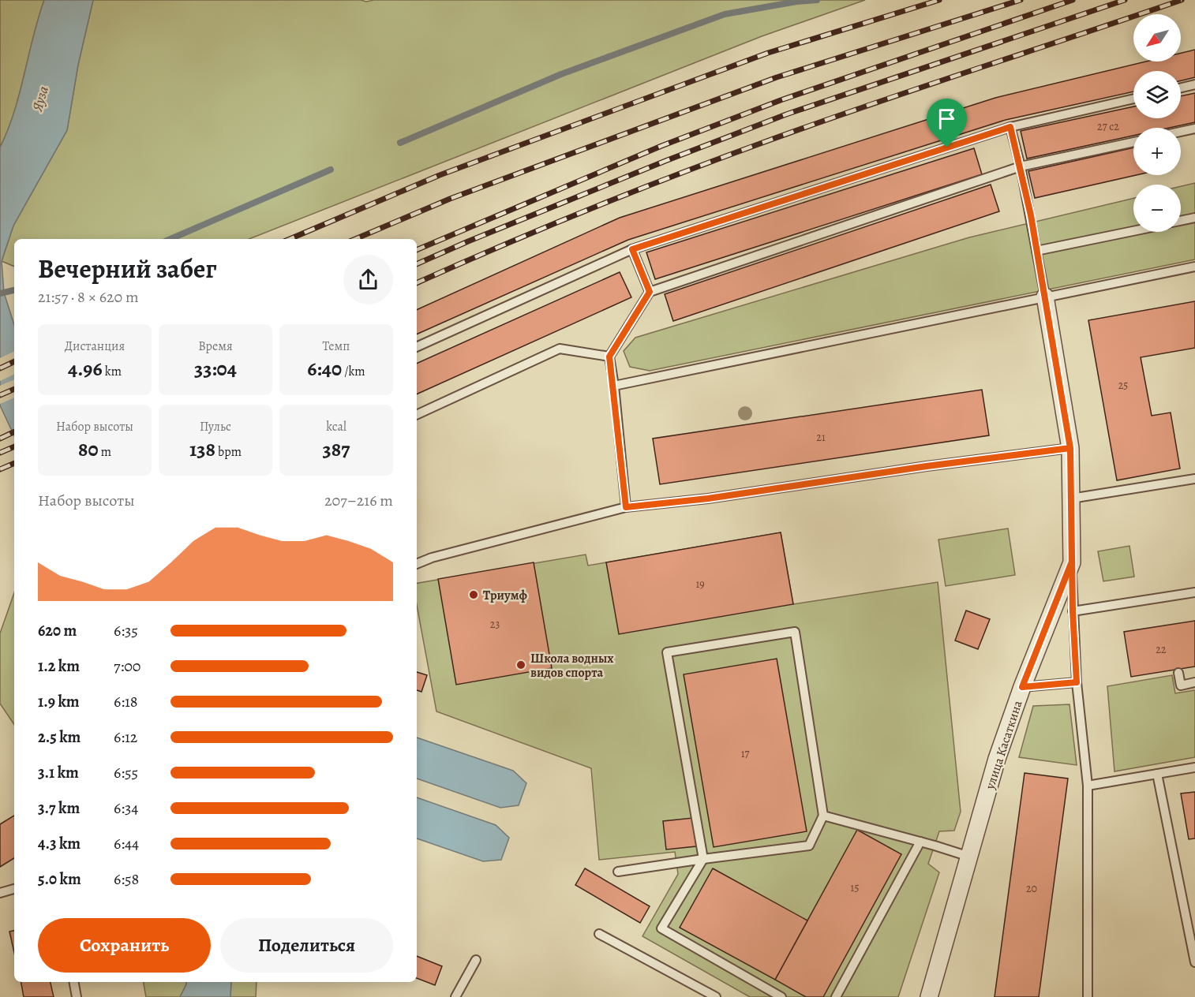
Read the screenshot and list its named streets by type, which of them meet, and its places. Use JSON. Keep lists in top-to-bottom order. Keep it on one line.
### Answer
{"streets":{"street":["улица Касаткина"]},"water":["Яуза"],"places":["Триумф","Школа водных видов спорта"],"house_numbers":["27 с2","25","21","19","23","22","17","15","20"],"north":"bottom left","page":{"map_buttons":["+","−"],"heading":["Вечерний забег","21:57 · 8 × 620 m"],"stats":[["Дистанция","4.96 km"],["Время","33:04"],["Темп","6:40 /km"],["Набор высоты","80 m"],["Пульс","138 bpm"],["kcal","387"]],"chart":["Набор высоты","207–216 m"],"list":[{"name":"620 m","note":"6:35"},{"name":"1.2 km","note":"7:00"},{"name":"1.9 km","note":"6:18"},{"name":"2.5 km","note":"6:12"},{"name":"3.1 km","note":"6:55"},{"name":"3.7 km","note":"6:34"},{"name":"4.3 km","note":"6:44"},{"name":"5.0 km","note":"6:58"}],"buttons":["Сохранить","Поделиться"]}}
